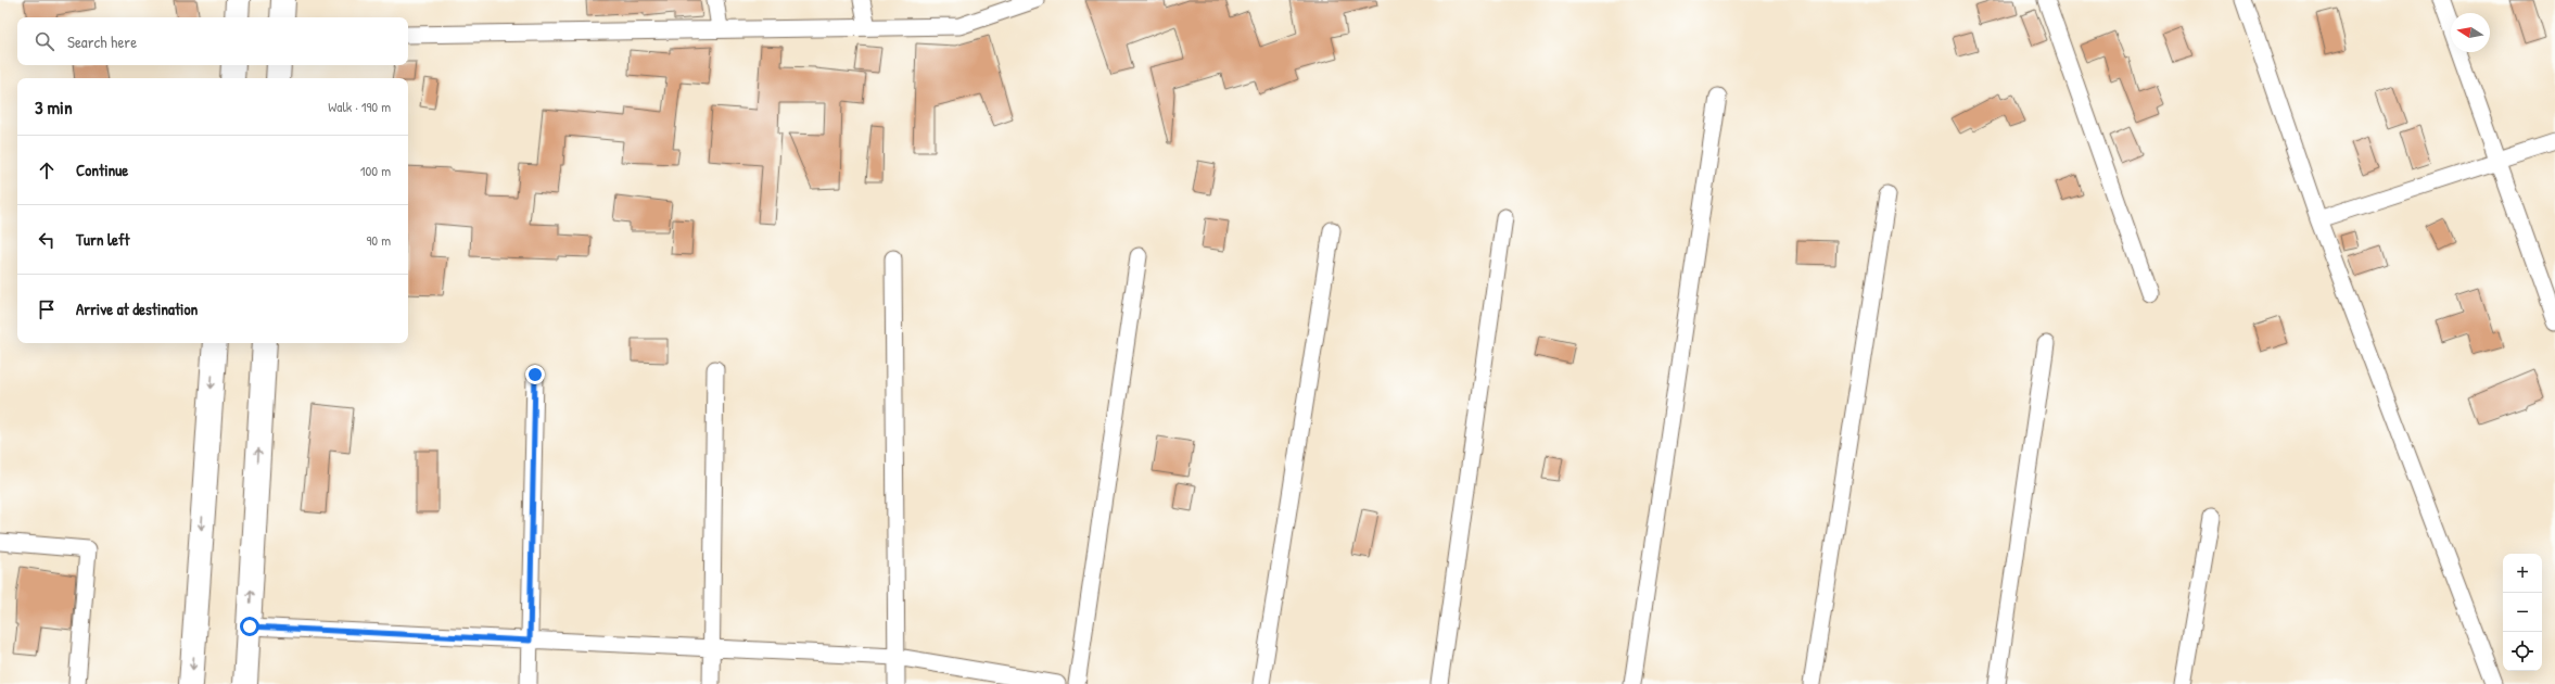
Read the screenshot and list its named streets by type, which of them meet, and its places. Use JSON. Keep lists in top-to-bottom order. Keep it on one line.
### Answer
{"north":"left","page":{"search":"Search here","heading":["3 min","Walk · 190 m"],"list":[["Continue","100 m"],["Turn left","90 m"],"Arrive at destination"],"map_buttons":["+","−"]}}
